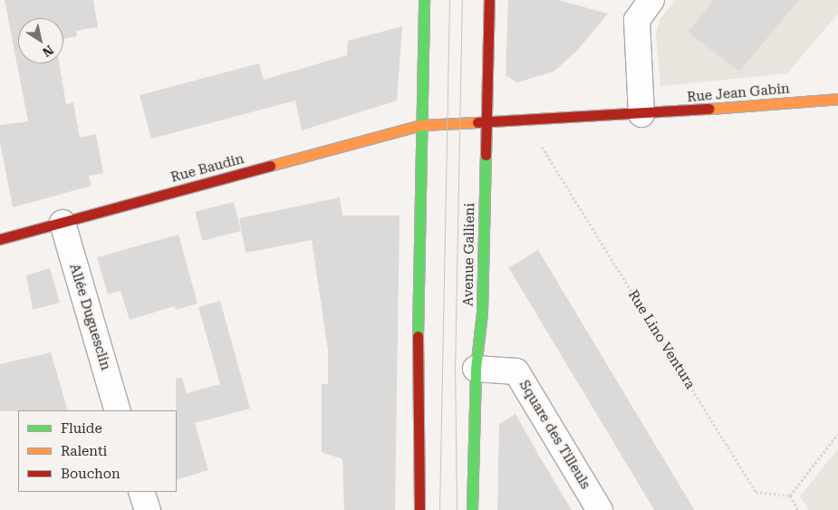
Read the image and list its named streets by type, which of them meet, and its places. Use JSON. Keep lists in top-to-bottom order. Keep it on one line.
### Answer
{"streets":{"street":["Rue Jean Gabin","Rue Baudin","Avenue Gallieni","Allée Duguesclin","Square des Tilleuls"],"path":["Rue Lino Ventura"]},"crossings":[["Rue Jean Gabin","Rue Baudin"],["Rue Jean Gabin","Avenue Gallieni"],["Rue Baudin","Avenue Gallieni"],["Rue Baudin","Allée Duguesclin"],["Avenue Gallieni","Square des Tilleuls"]],"legend":["Fluide","Ralenti","Bouchon"],"north":"bottom right"}
